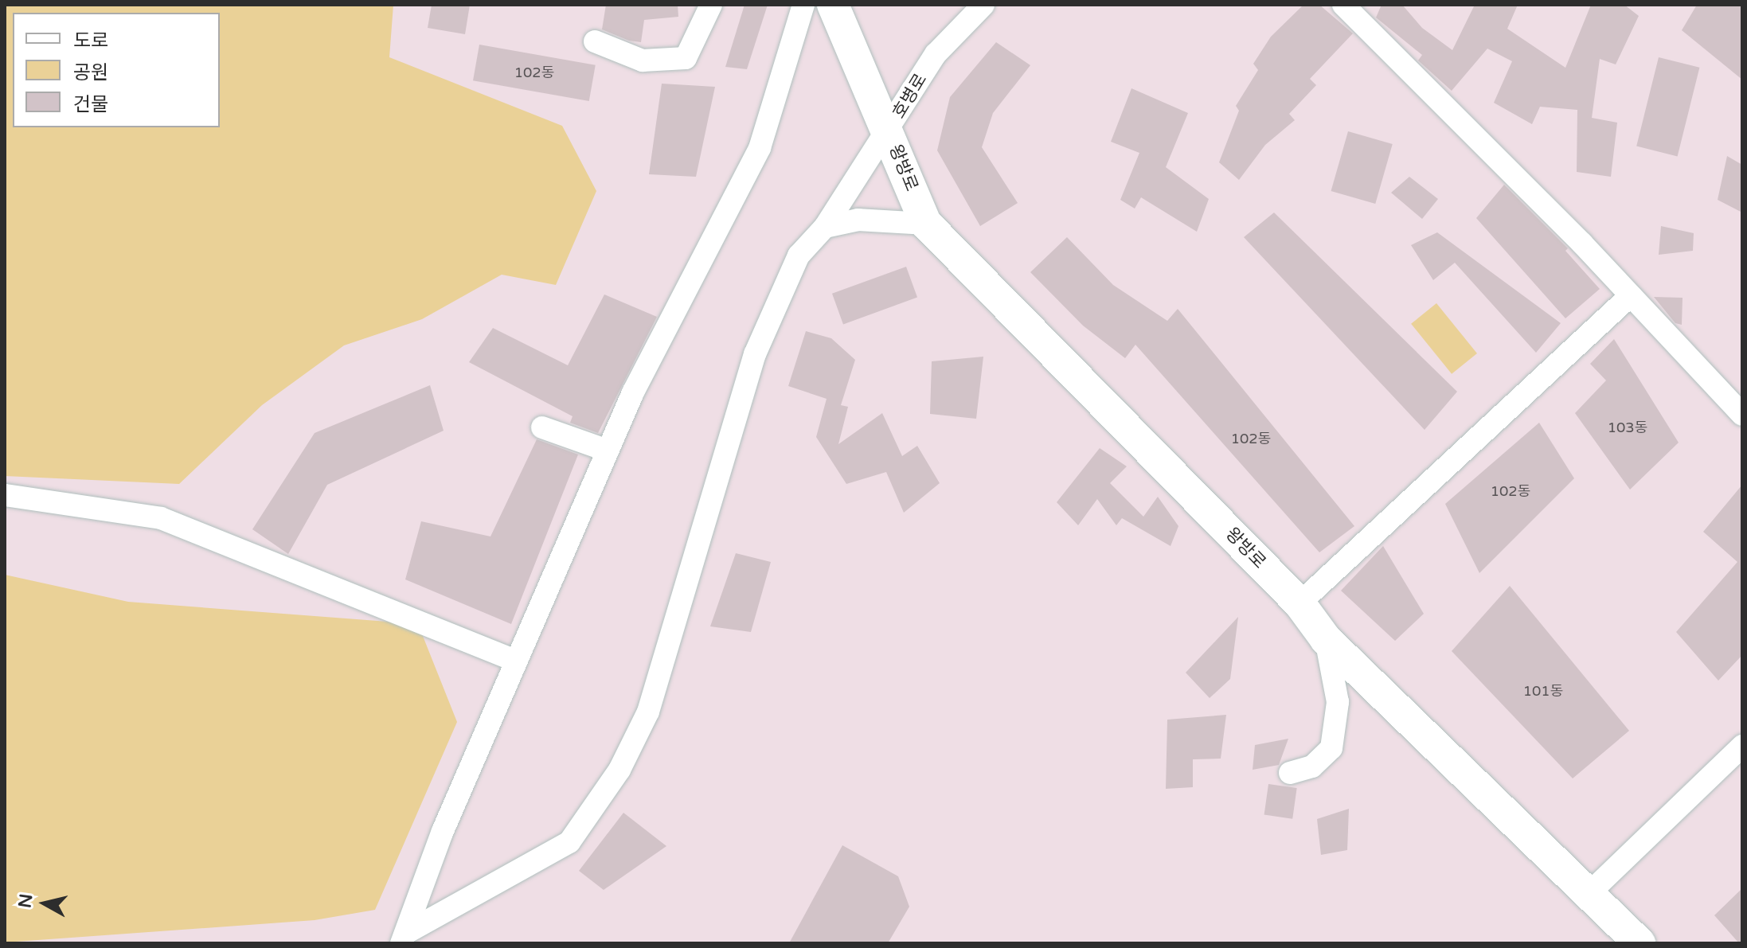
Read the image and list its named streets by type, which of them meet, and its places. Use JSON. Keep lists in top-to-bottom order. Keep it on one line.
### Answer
{"streets":{"main road":["왕방로"],"street":["호병로"]},"crossings":[["호병로","왕방로"]],"house_numbers":["102동","103동","102동","102동","101동"],"legend":["도로","공원","건물"],"north":"left"}
